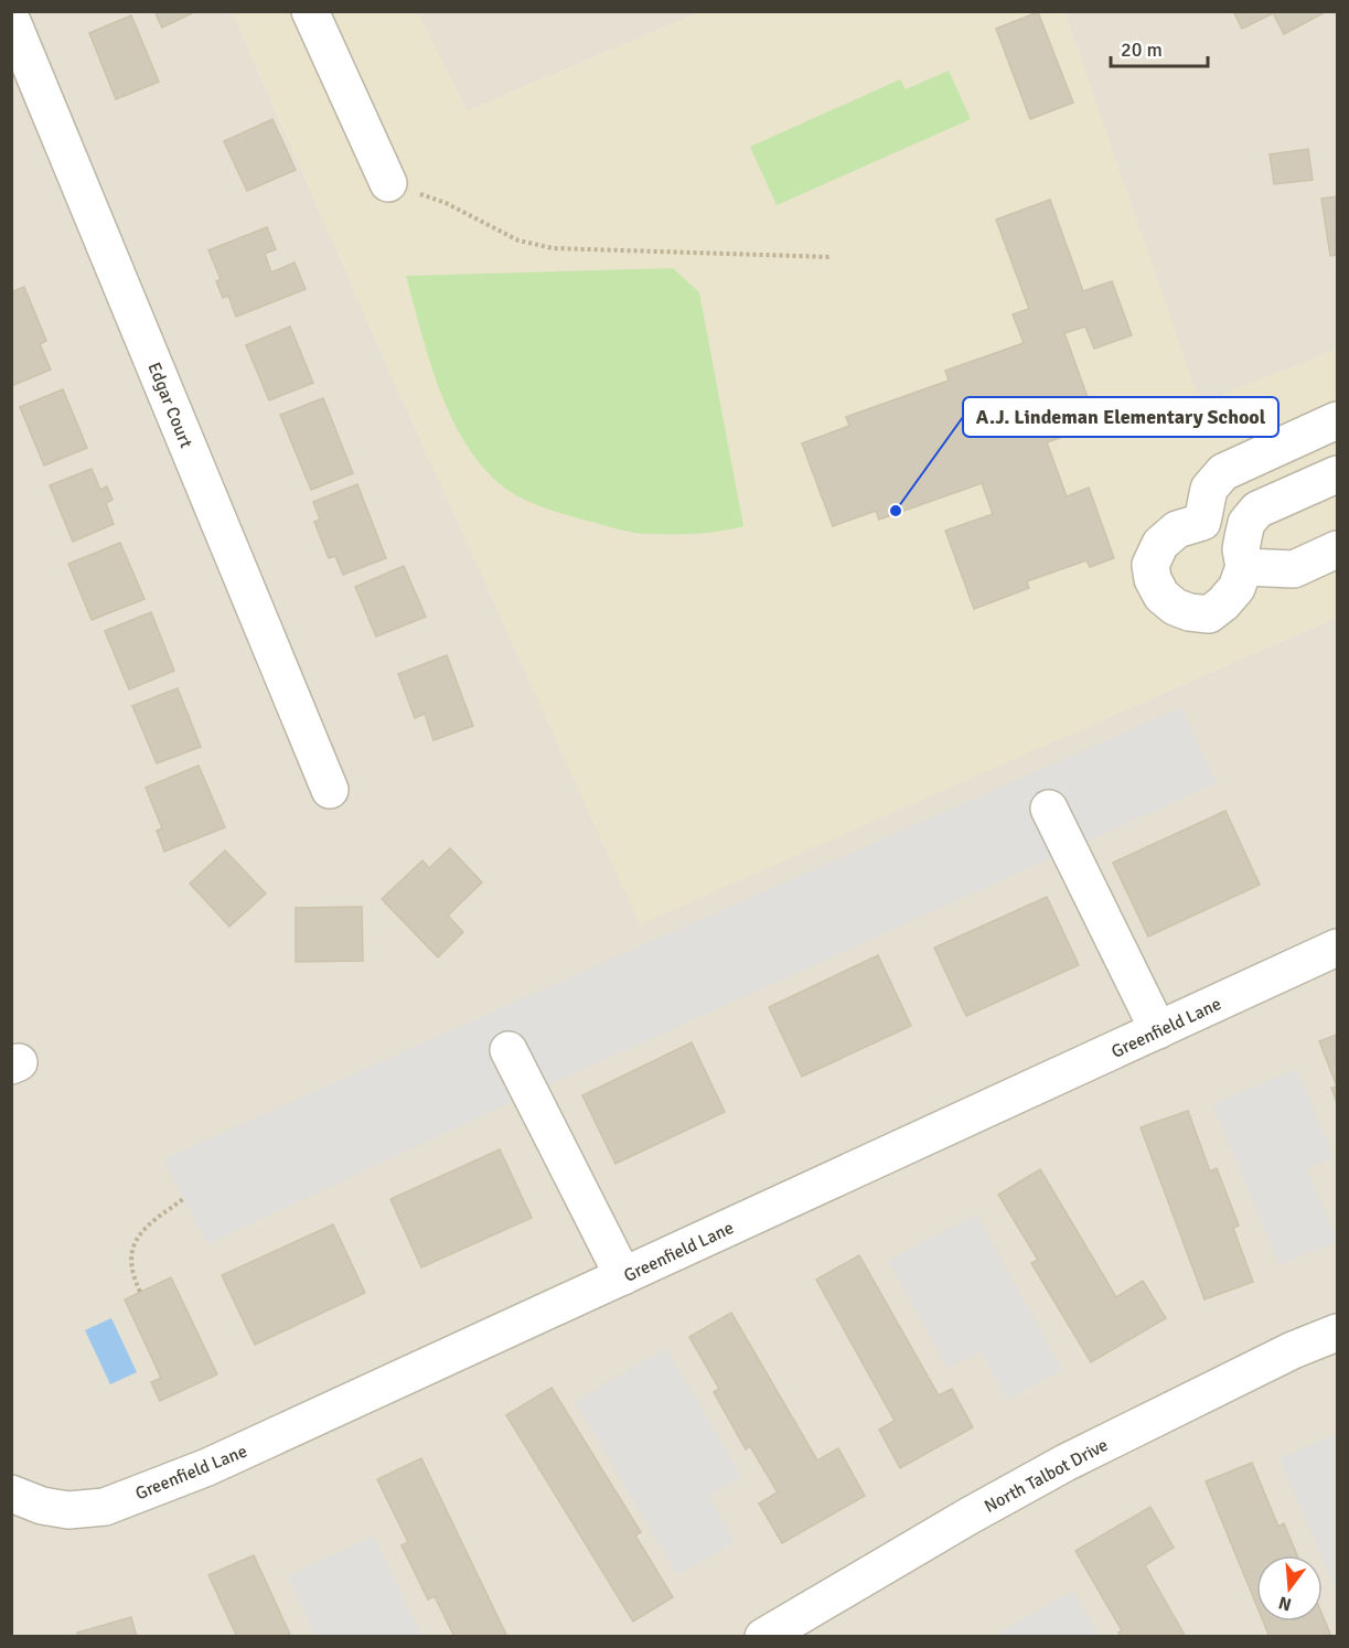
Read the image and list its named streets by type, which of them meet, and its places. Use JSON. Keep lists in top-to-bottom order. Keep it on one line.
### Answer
{"streets":{"street":["Edgar Court","Greenfield Lane","North Talbot Drive"]},"places":["A.J. Lindeman Elementary School"],"scale_bar":"20 m","north":"bottom"}
